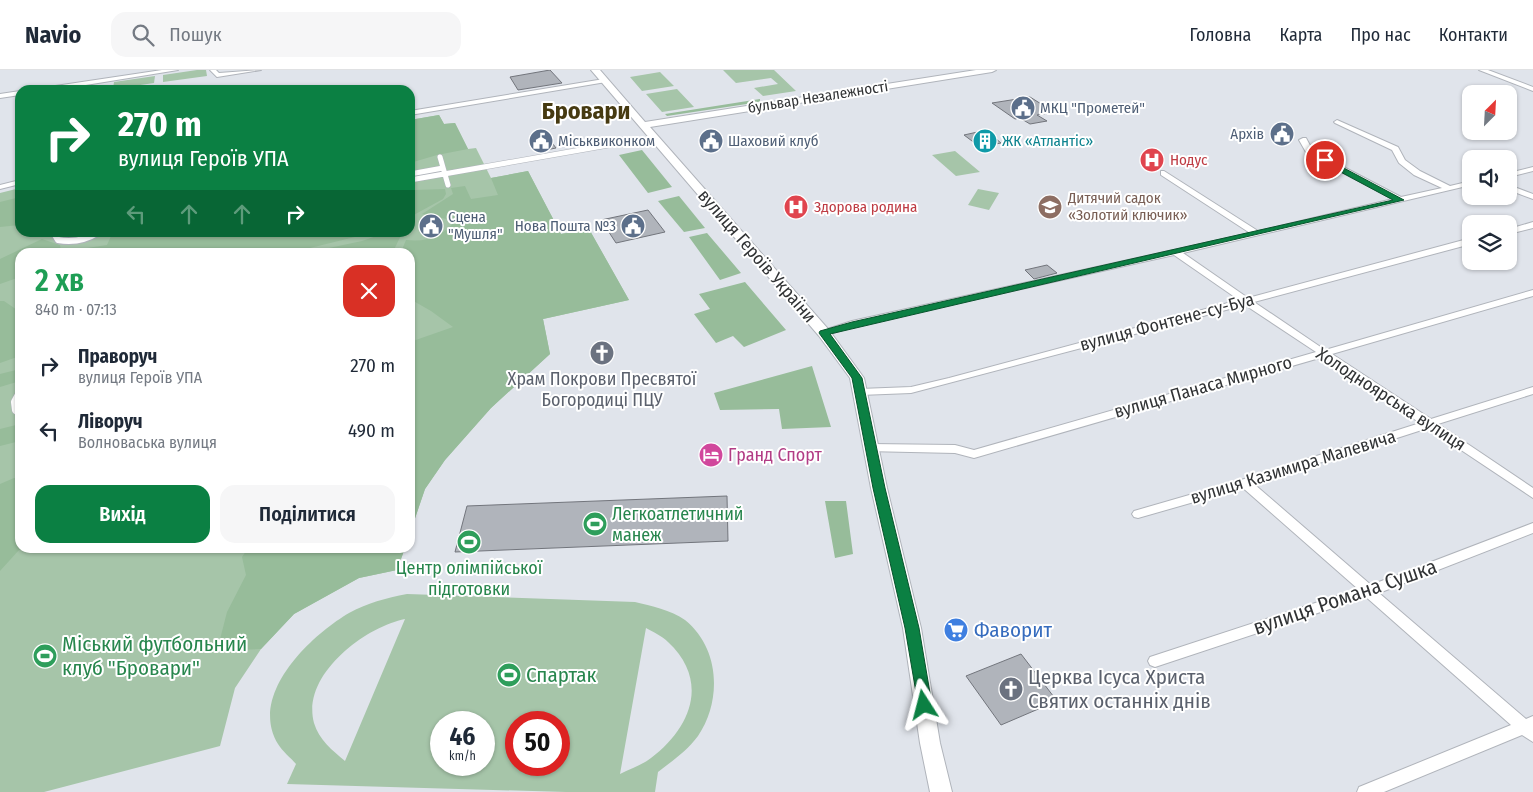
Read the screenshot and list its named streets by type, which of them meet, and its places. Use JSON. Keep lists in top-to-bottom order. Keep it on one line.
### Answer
{"streets":{"main road":["бульвар Незалежності","вулиця Героїв України"],"street":["вулиця Фонтене-су-Буа","вулиця Панаса Мирного","Холодноярська вулиця","вулиця Казимира Малевича","вулиця Романа Сушка"]},"crossings":[["бульвар Незалежності","вулиця Героїв України"],["вулиця Героїв України","вулиця Фонтене-су-Буа"],["вулиця Героїв України","вулиця Панаса Мирного"],["вулиця Фонтене-су-Буа","Холодноярська вулиця"],["вулиця Панаса Мирного","Холодноярська вулиця"],["Холодноярська вулиця","вулиця Казимира Малевича"]],"districts":["Бровари"],"places":{"public building":["МКЦ \"Прометей\"","Архів","Міськвиконком","Шаховий клуб","Сцена \"Мушля\"","Нова Пошта №3"],"building":["ЖК «Атлантіс»"],"hospital":["Нодус","Здорова родина"],"school or university":["Дитячий садок «Золотий ключик»"],"church":["Храм Покрови Пресвятої Богородиці ПЦУ","Церква Ісуса Христа Святих останніх днів"],"hotel":["Гранд Спорт"],"sports":["Легкоатлетичний манеж","Центр олімпійської підготовки","Міський футбольний клуб \"Бровари\"","Спартак"],"supermarket":["Фаворит"]},"north":"top right","page":{"header":"Navio","search":"Пошук","nav":["Головна","Карта","Про нас","Контакти"],"turn":["270 m","вулиця Героїв УПА"],"heading":["2 хв","840 m · 07:13"],"list":[{"name":"Праворуч","note":"вулиця Героїв УПА","value":"270 m"},{"name":"Ліворуч","note":"Волноваська вулиця","value":"490 m"}],"buttons":["Вихід","Поділитися"],"speed":"46 km/h","limit":"50"}}
